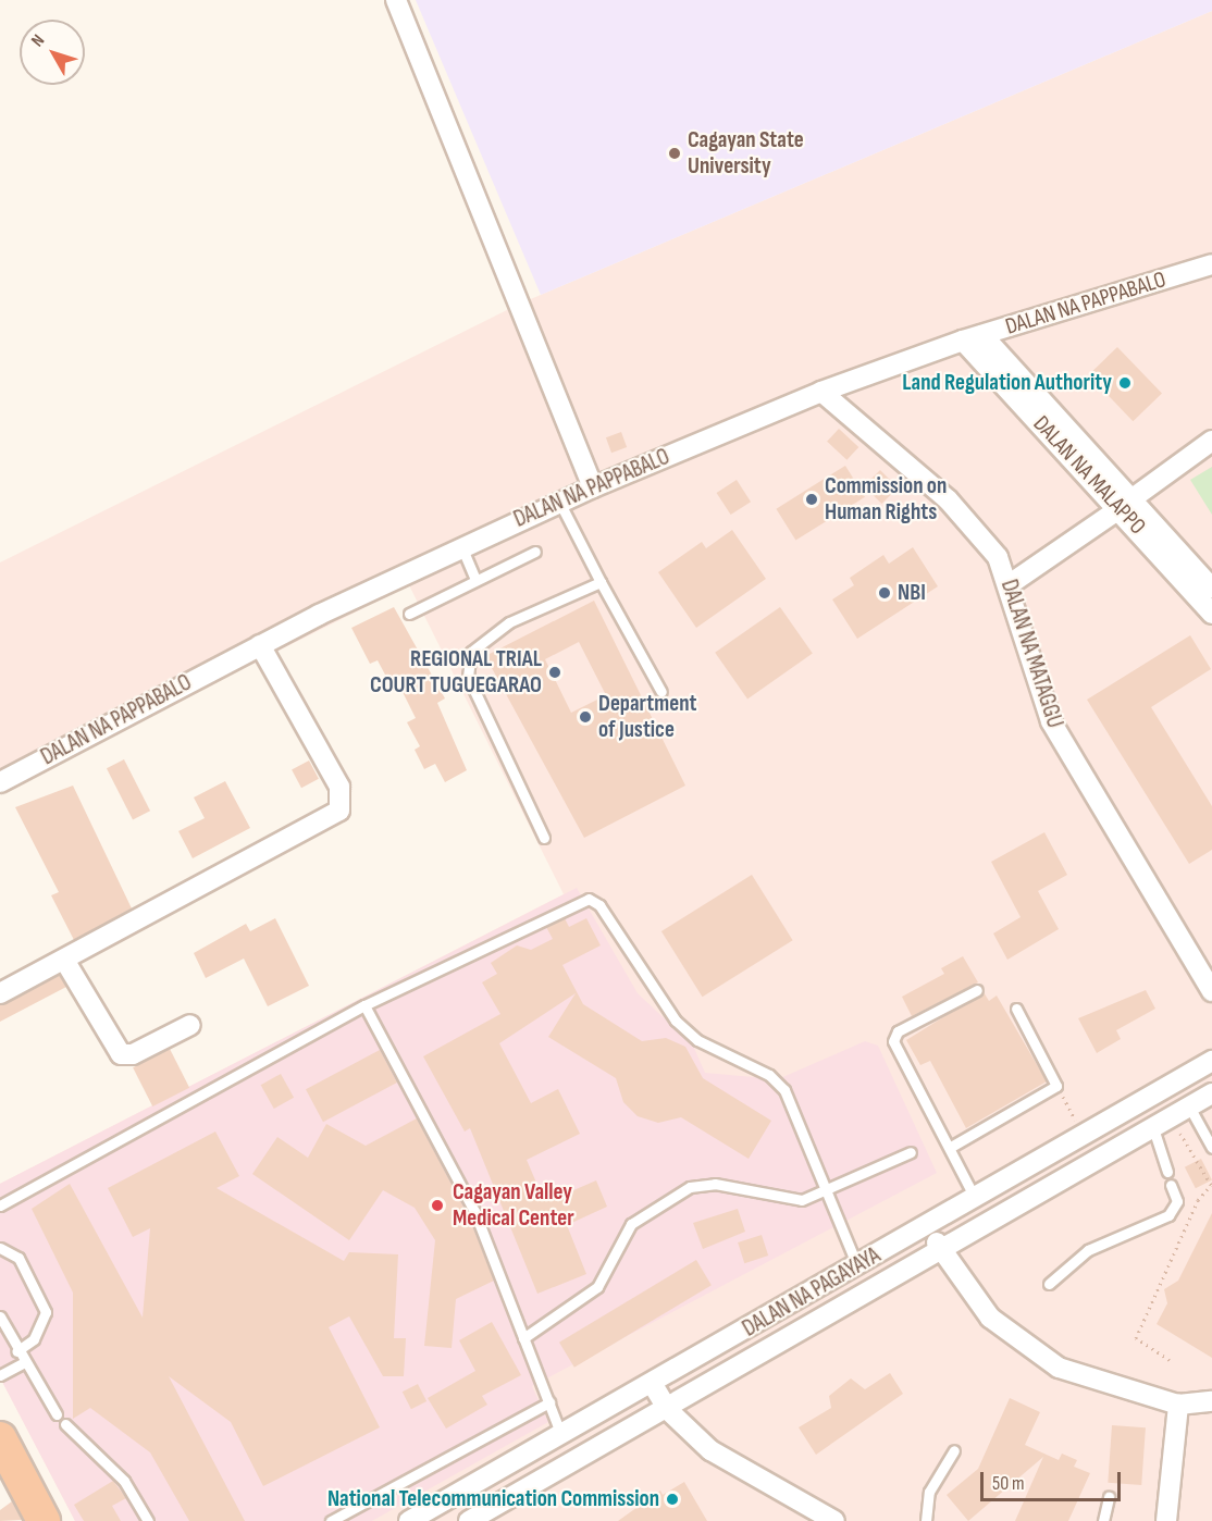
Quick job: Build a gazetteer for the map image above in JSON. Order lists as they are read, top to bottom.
{
  "streets": {
    "street": [
      "DALAN NA PAPPABALO",
      "DALAN NA MALAPPO",
      "DALAN NA MATAGGU",
      "DALAN NA PAGAYAYA"
    ]
  },
  "crossings": [
    ["DALAN NA PAPPABALO", "DALAN NA MALAPPO"],
    ["DALAN NA PAPPABALO", "DALAN NA MATAGGU"]
  ],
  "places": [
    "Cagayan State University",
    "Land Regulation Authority",
    "Commission on Human Rights",
    "NBI",
    "REGIONAL TRIAL COURT TUGUEGARAO",
    "Department of Justice",
    "Cagayan Valley Medical Center",
    "National Telecommunication Commission"
  ],
  "scale_bar": "50 m",
  "north": "top left"
}
